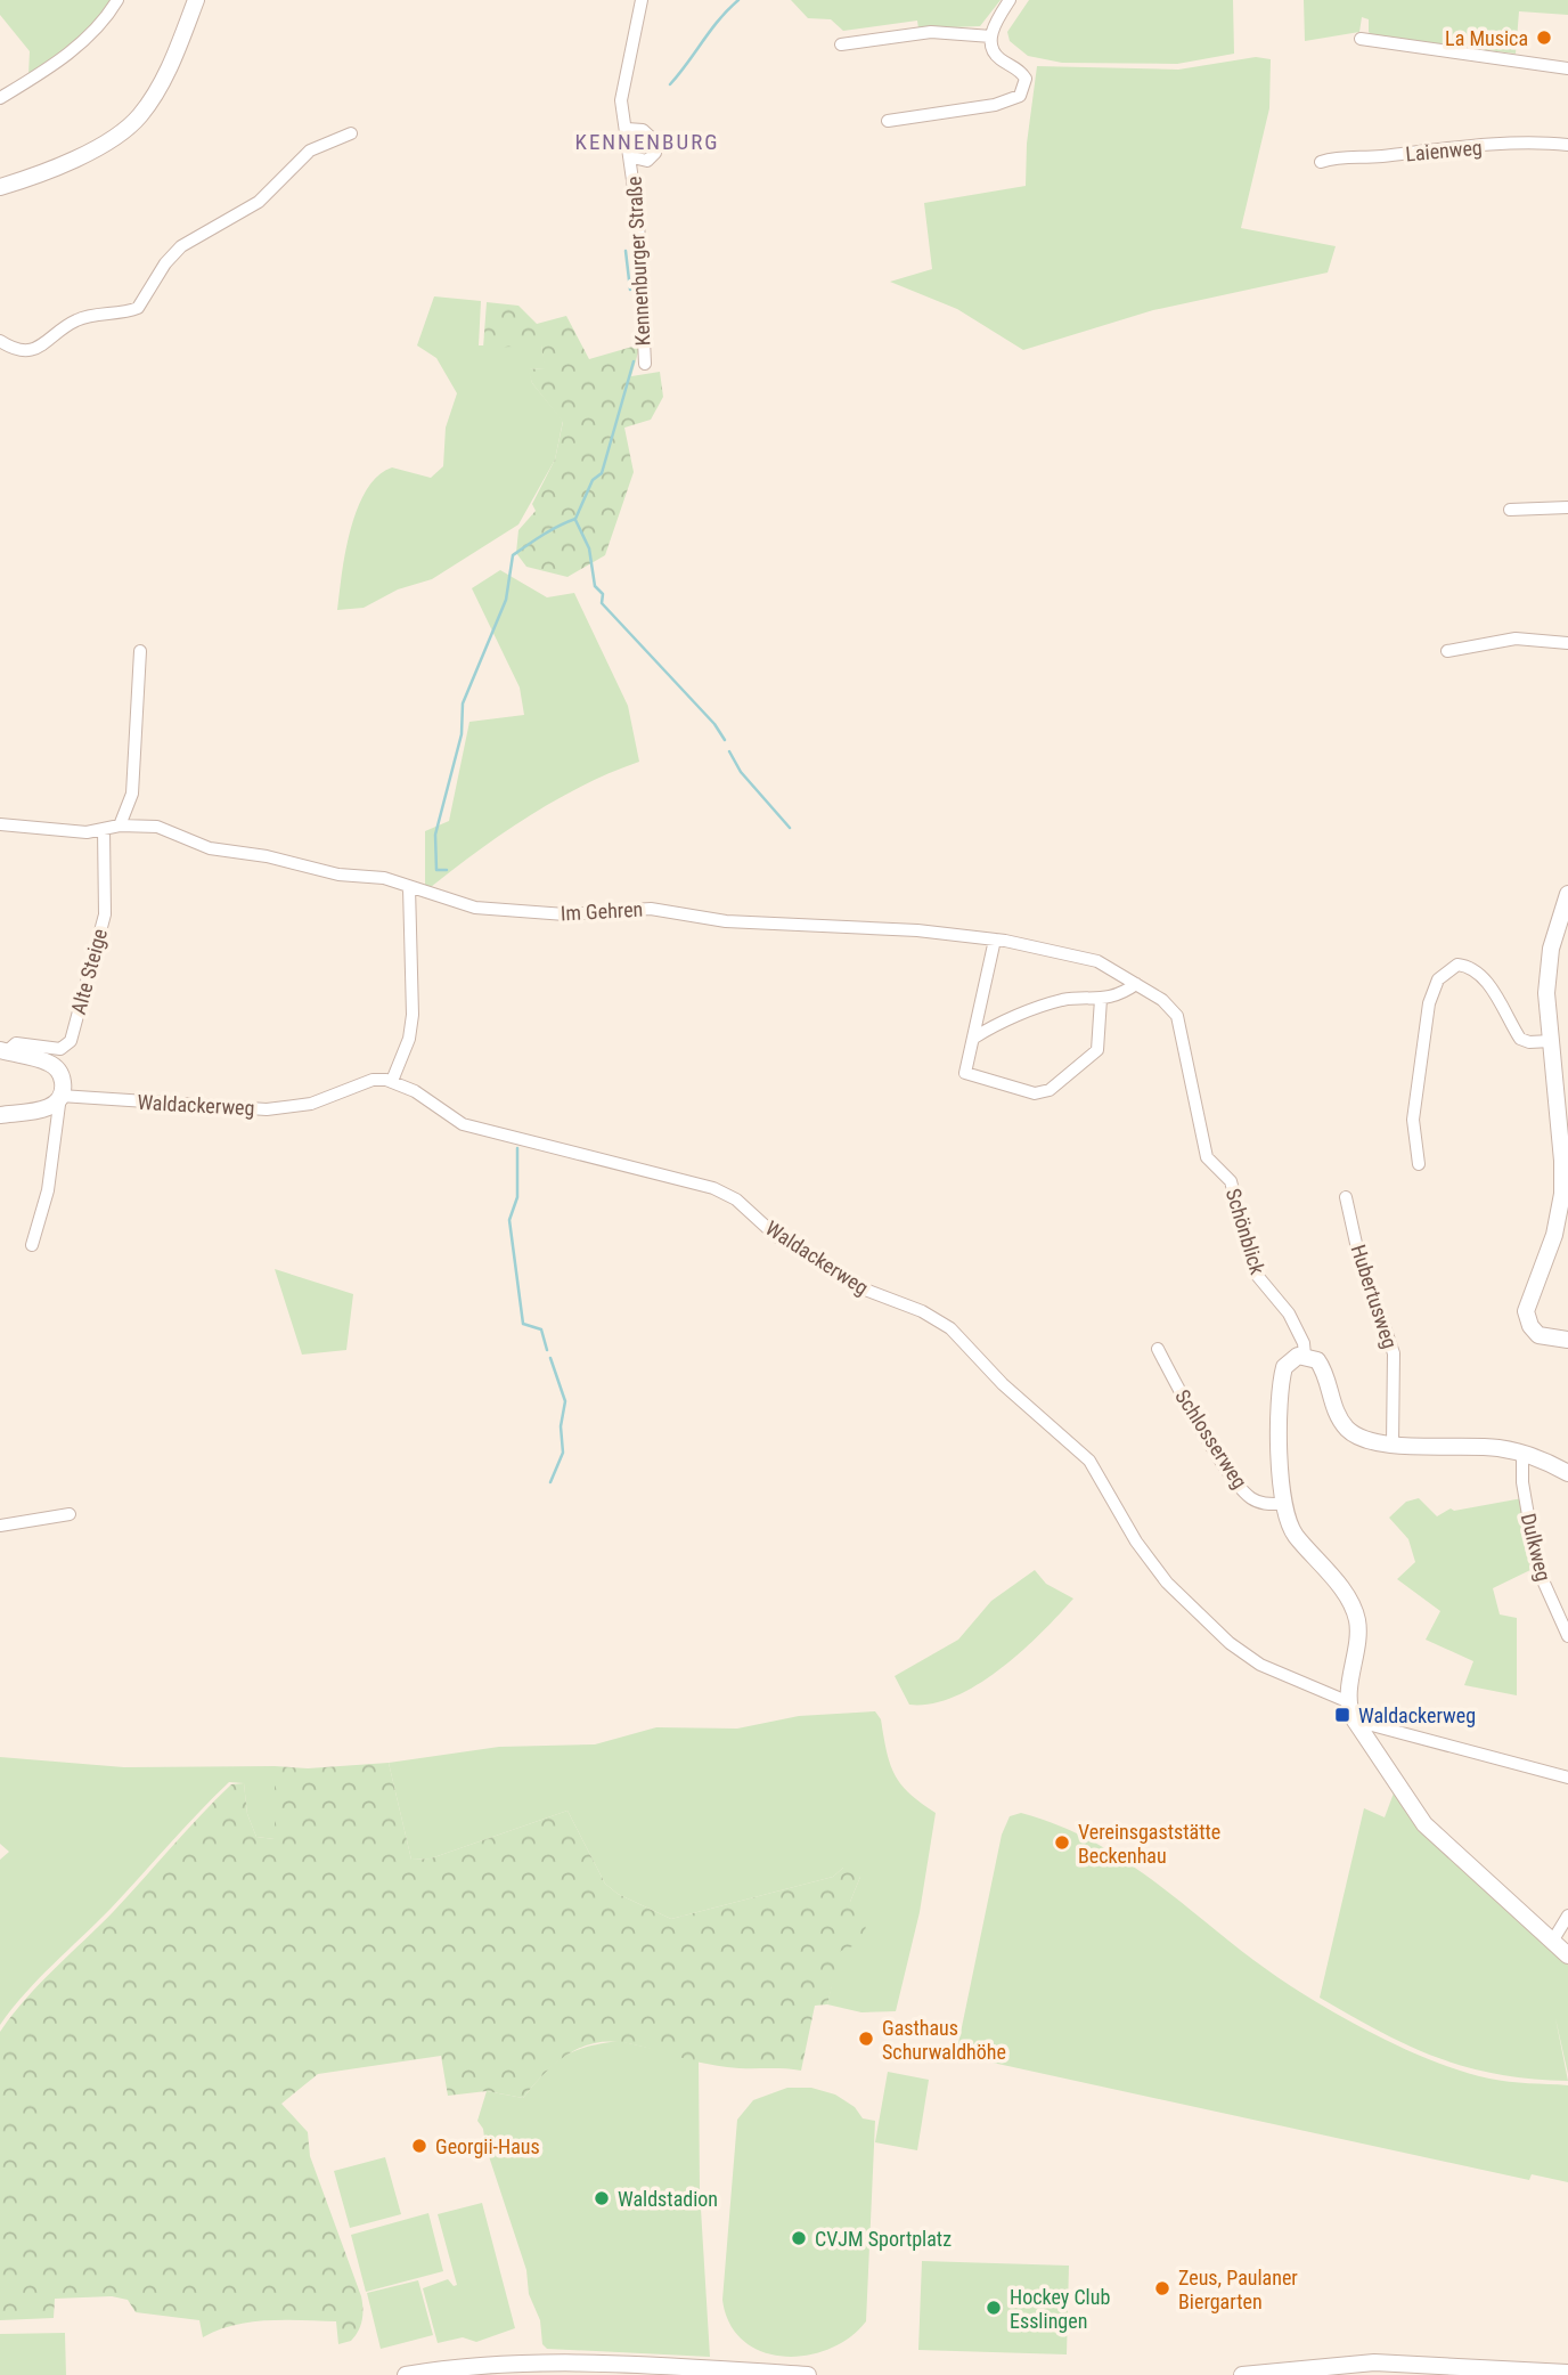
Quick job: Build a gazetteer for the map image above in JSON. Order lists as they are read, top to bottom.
{
  "streets": {
    "street": [
      "Laienweg",
      "Kennenburger Straße",
      "Im Gehren",
      "Alte Steige",
      "Waldackerweg",
      "Schönblick",
      "Hubertusweg",
      "Schlosserweg",
      "Dulkweg"
    ]
  },
  "crossings": [
    ["Im Gehren", "Alte Steige"],
    ["Im Gehren", "Schönblick"]
  ],
  "districts": ["KENNENBURG"],
  "places": {
    "other": [
      "La Musica",
      "Vereinsgaststätte Beckenhau",
      "Gasthaus Schurwaldhöhe",
      "Georgii-Haus",
      "Waldstadion",
      "CVJM Sportplatz",
      "Zeus, Paulaner Biergarten",
      "Hockey Club Esslingen"
    ],
    "transit": ["Waldackerweg"]
  }
}
